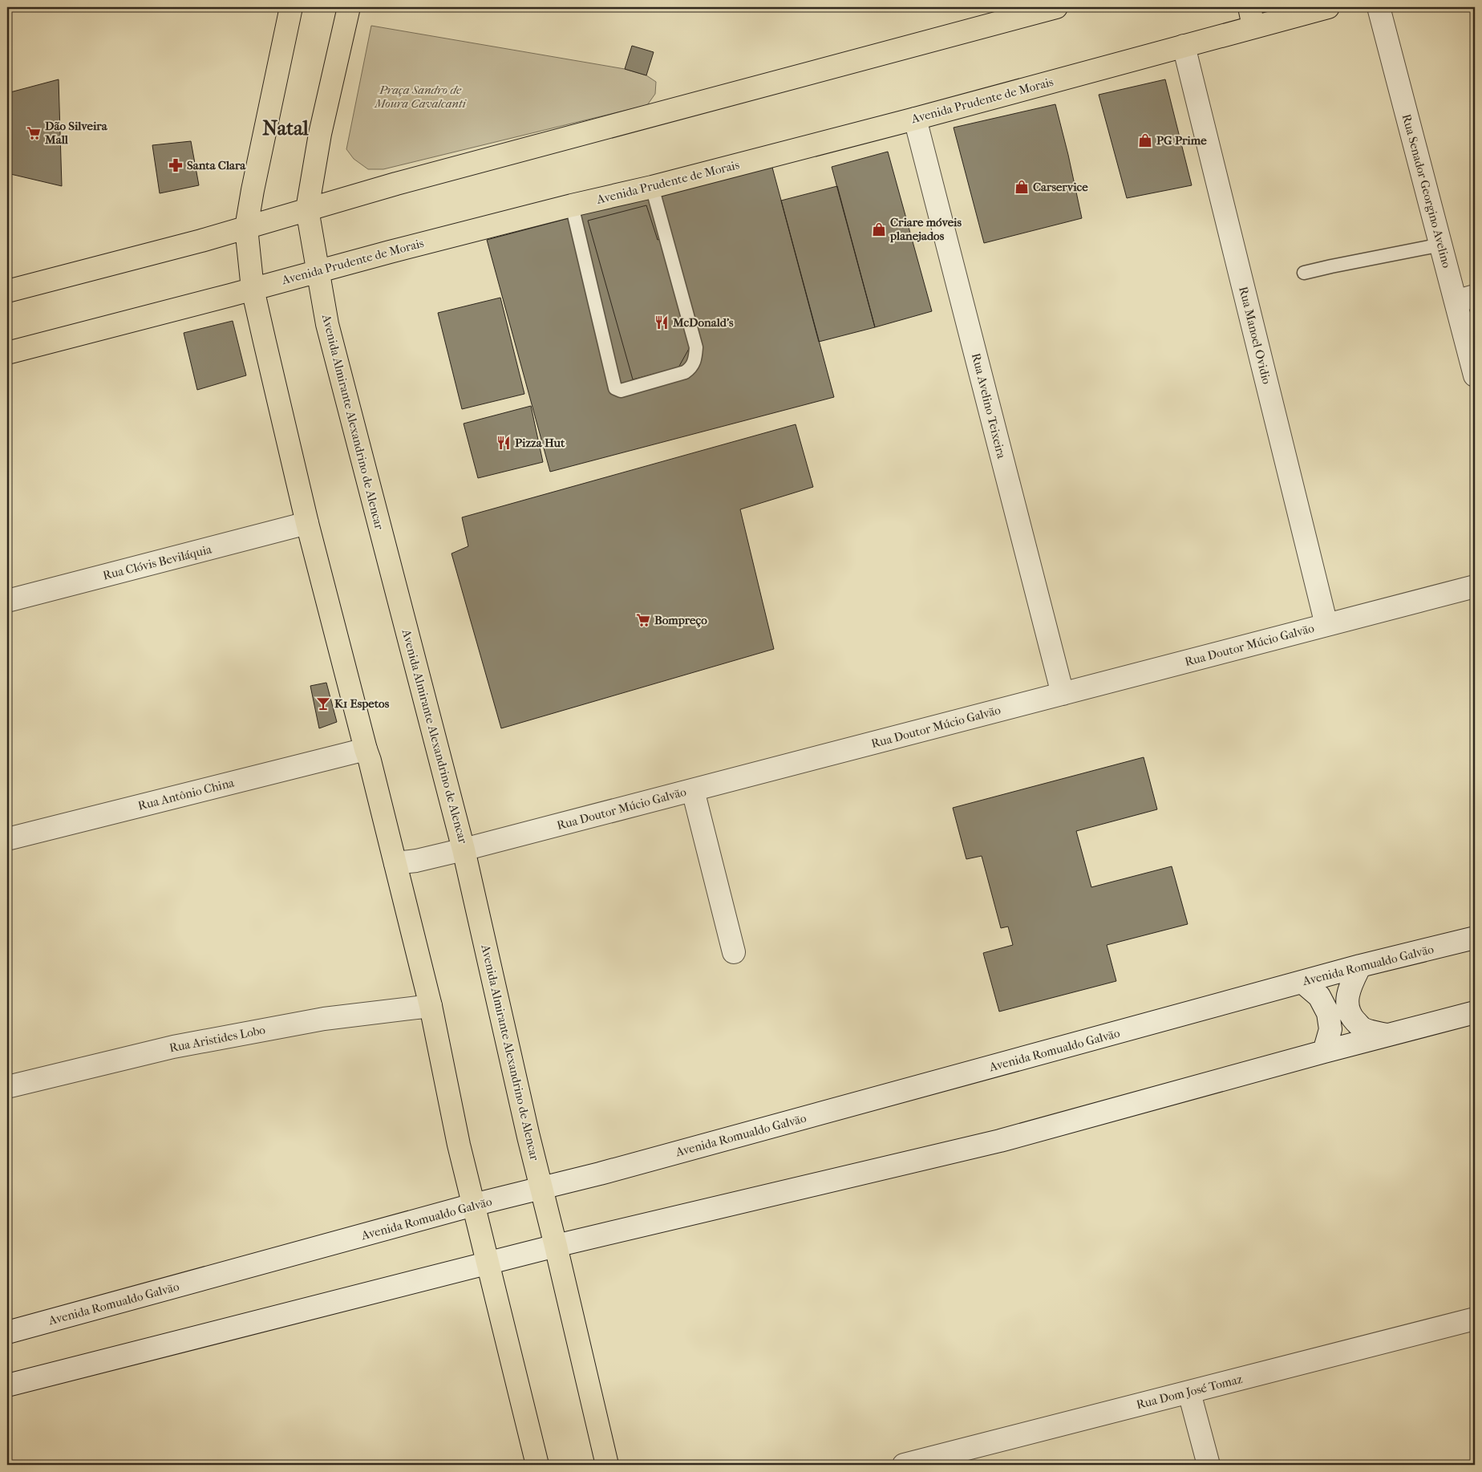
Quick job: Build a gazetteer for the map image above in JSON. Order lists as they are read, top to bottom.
{
  "streets": {
    "main road": ["Avenida Prudente de Morais", "Avenida Almirante Alexandrino de Alencar"],
    "street": [
      "Rua Senador Georgino Avelino",
      "Rua Manoel Ovidio",
      "Rua Avelino Teixeira",
      "Rua Clóvis Beviláquia",
      "Rua Doutor Múcio Galvão",
      "Rua Antônio China",
      "Avenida Romualdo Galvão",
      "Rua Aristides Lobo",
      "Rua Dom José Tomaz"
    ]
  },
  "crossings": [
    ["Avenida Prudente de Morais", "Rua Manoel Ovidio"],
    ["Avenida Prudente de Morais", "Rua Avelino Teixeira"],
    ["Avenida Prudente de Morais", "Avenida Almirante Alexandrino de Alencar"],
    ["Rua Manoel Ovidio", "Rua Doutor Múcio Galvão"],
    ["Rua Avelino Teixeira", "Rua Doutor Múcio Galvão"],
    ["Avenida Almirante Alexandrino de Alencar", "Rua Doutor Múcio Galvão"],
    ["Avenida Almirante Alexandrino de Alencar", "Avenida Romualdo Galvão"]
  ],
  "districts": ["Natal"],
  "parks": ["Praça Sandro de Moura Cavalcanti"],
  "places": {
    "supermarket": ["Dão Silveira Mall", "Bompreço"],
    "shop": ["PG Prime", "Carservice", "Criare móveis planejados"],
    "pharmacy": ["Santa Clara"],
    "restaurant": ["McDonald's", "Pizza Hut"],
    "bar": ["K1 Espetos"]
  }
}
